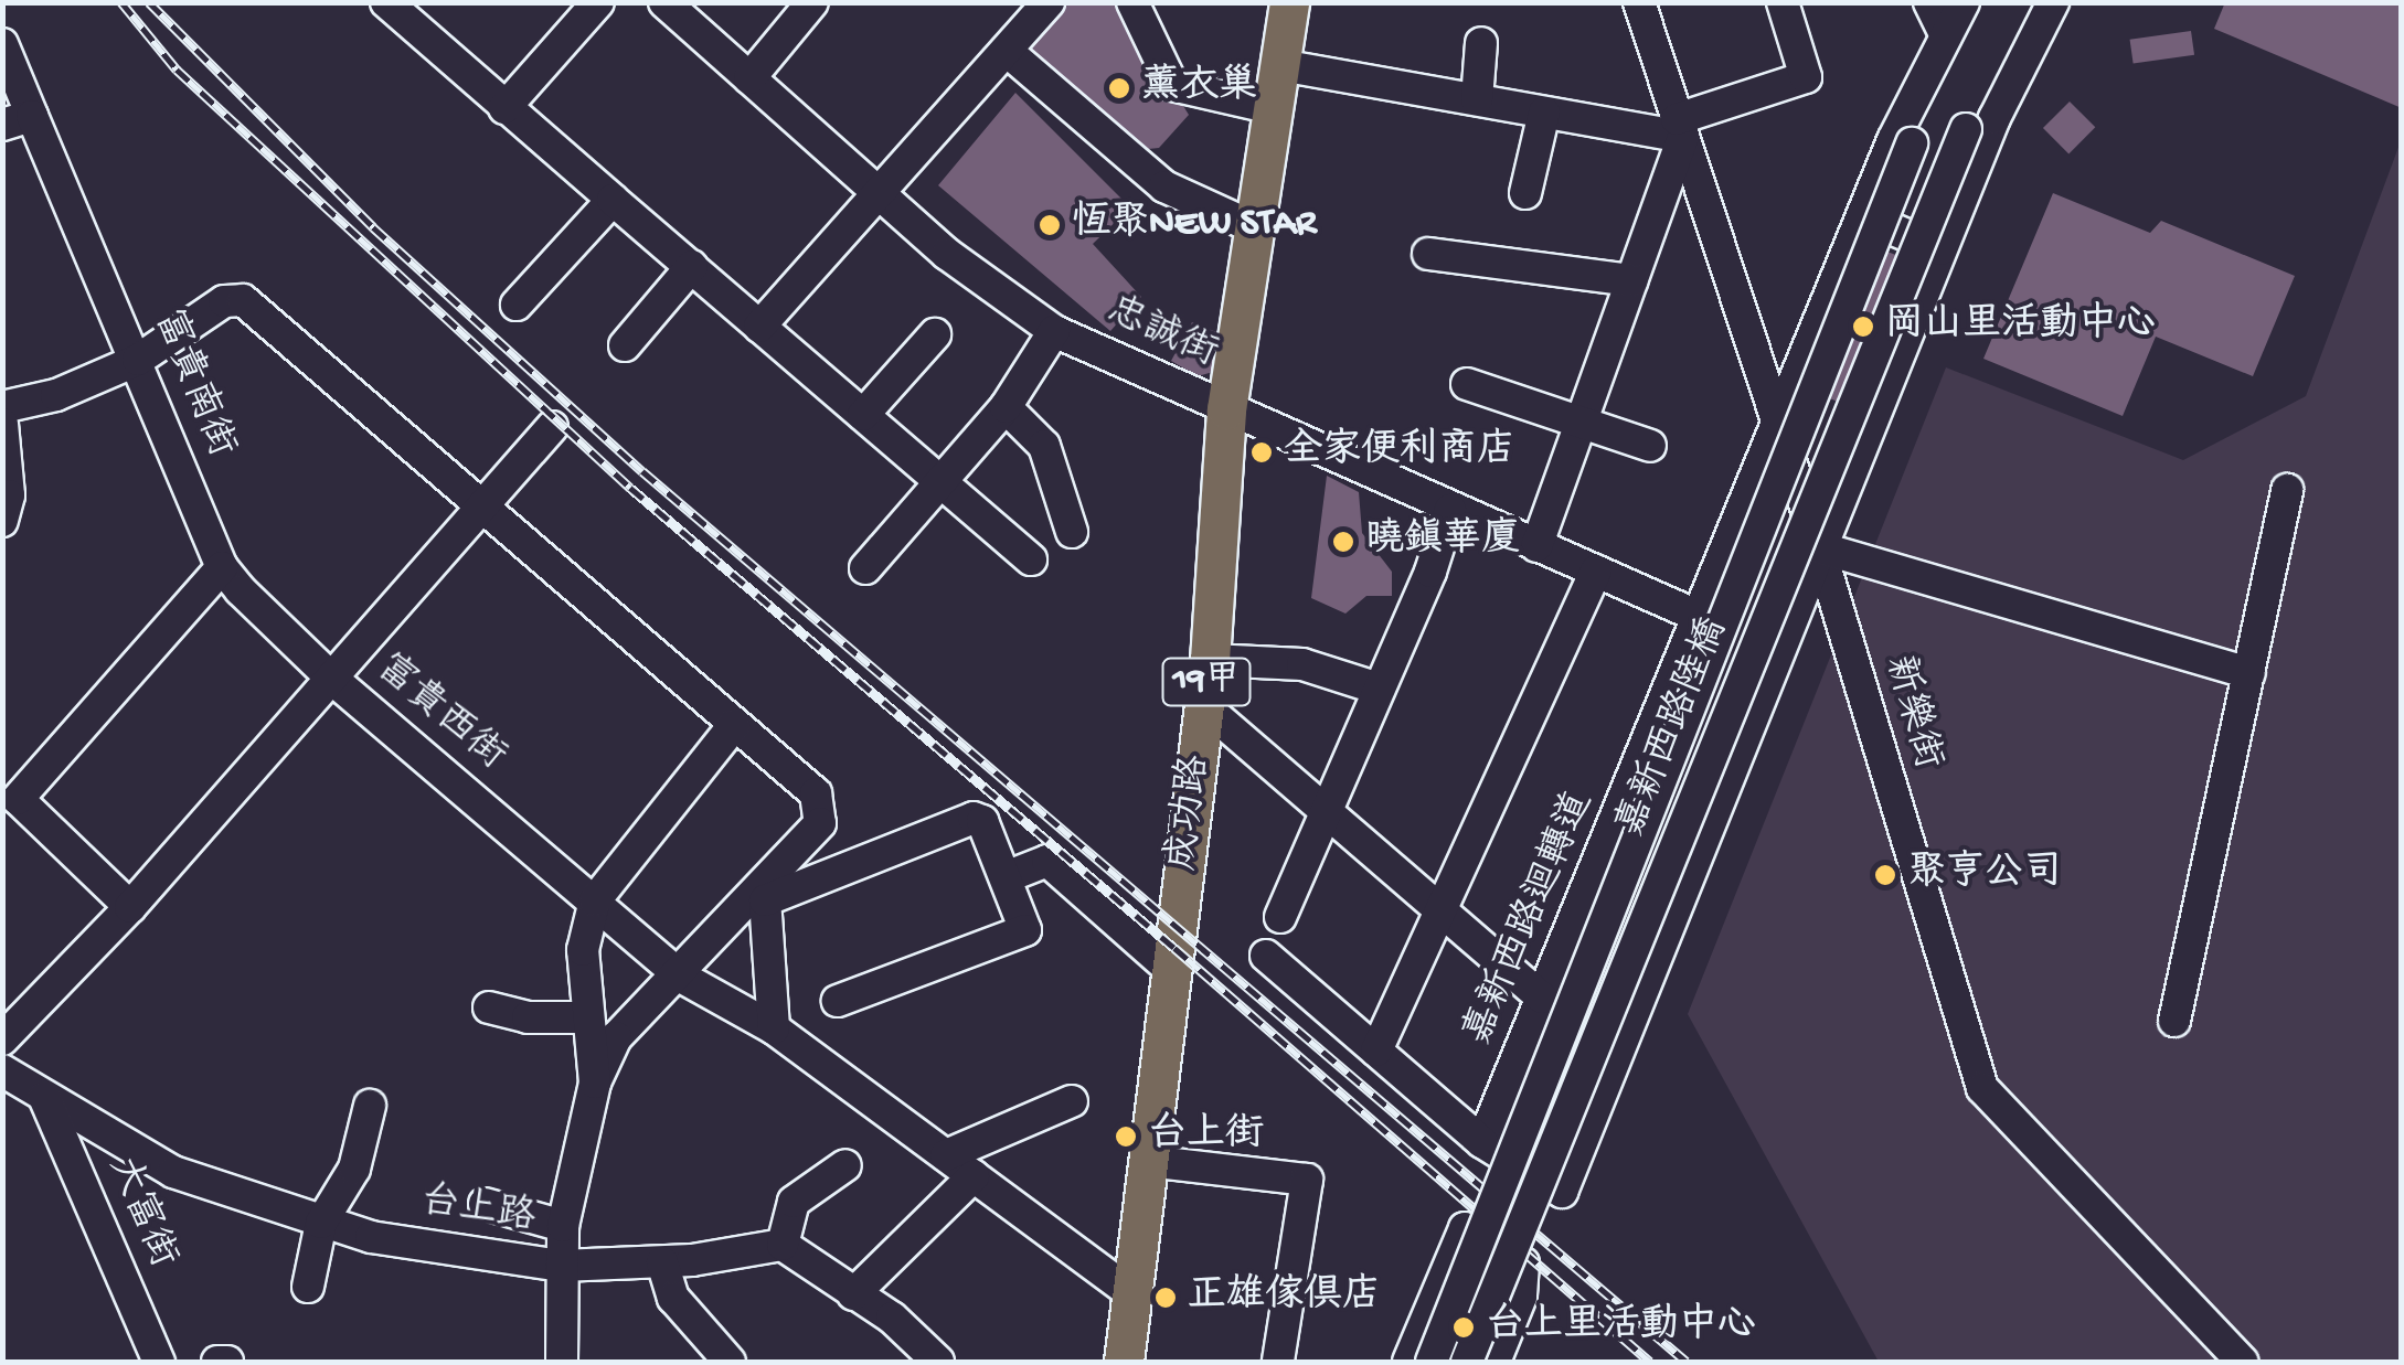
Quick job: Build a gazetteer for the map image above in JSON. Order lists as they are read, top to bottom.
{
  "streets": {
    "main road": ["19甲", "成功路"],
    "street": [
      "忠誠街",
      "富貴南街",
      "新樂街",
      "富貴西街",
      "嘉新西路陸橋",
      "嘉新西路迴轉道",
      "台上路",
      "大富街"
    ]
  },
  "crossings": [
    ["忠誠街", "成功路"],
    ["忠誠街", "嘉新西路迴轉道"],
    ["富貴南街", "富貴西街"],
    ["新樂街", "嘉新西路迴轉道"],
    ["富貴西街", "成功路"],
    ["台上路", "大富街"]
  ],
  "places": [
    "薰衣巢",
    "恆聚NEW STAR",
    "岡山里活動中心",
    "全家便利商店",
    "曉鎮華廈",
    "聚亨公司",
    "台上街",
    "正雄傢俱店",
    "台上里活動中心"
  ]
}
